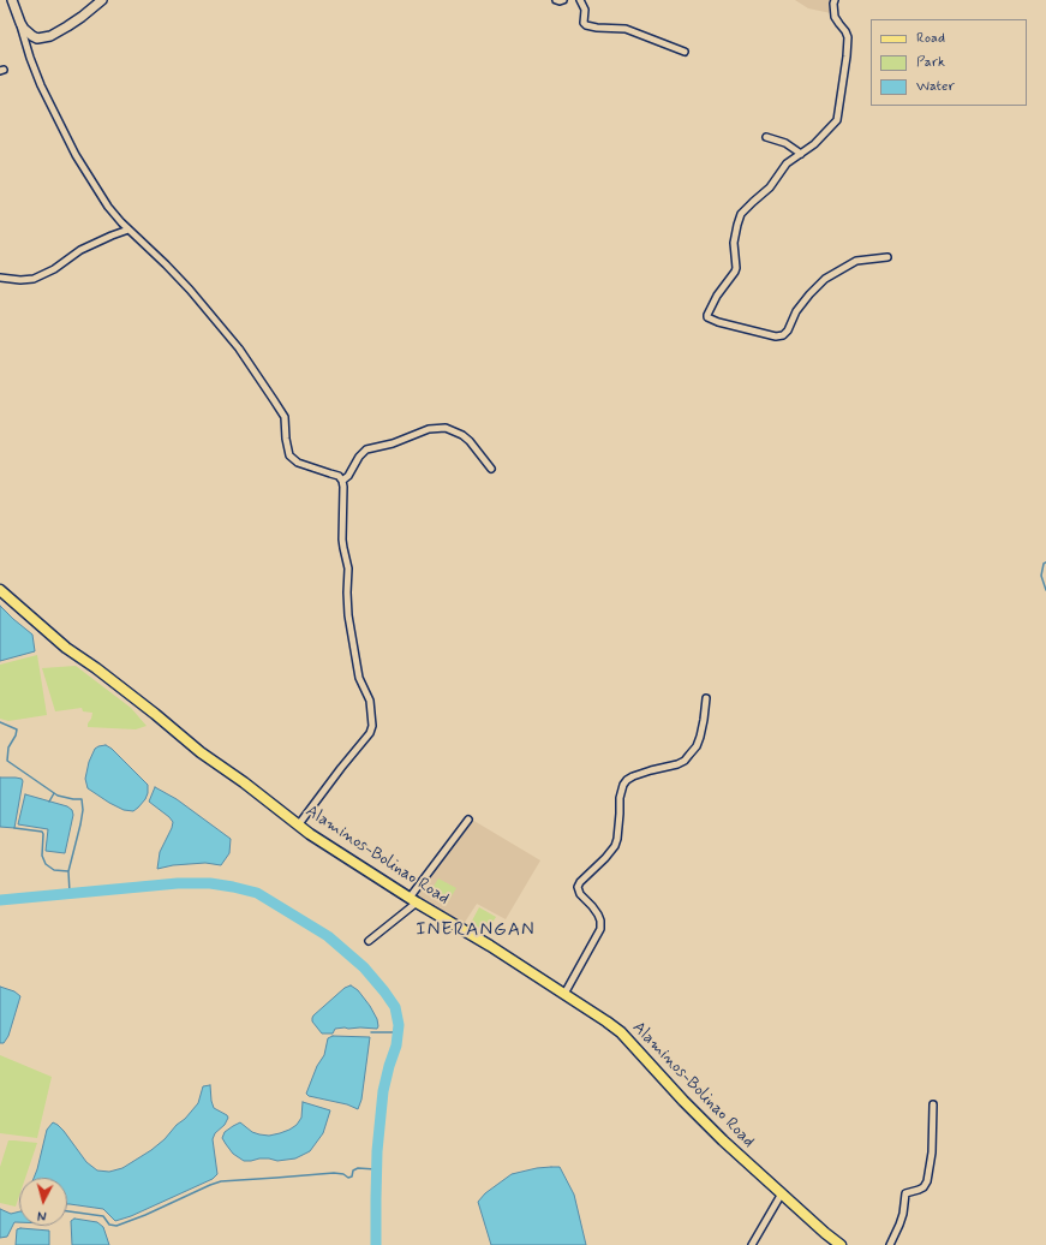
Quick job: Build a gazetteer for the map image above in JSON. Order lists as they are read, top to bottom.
{
  "streets": {
    "main road": ["Alaminos-Bolinao Road"]
  },
  "districts": ["INERANGAN"],
  "legend": ["Road", "Park", "Water"],
  "north": "bottom"
}
